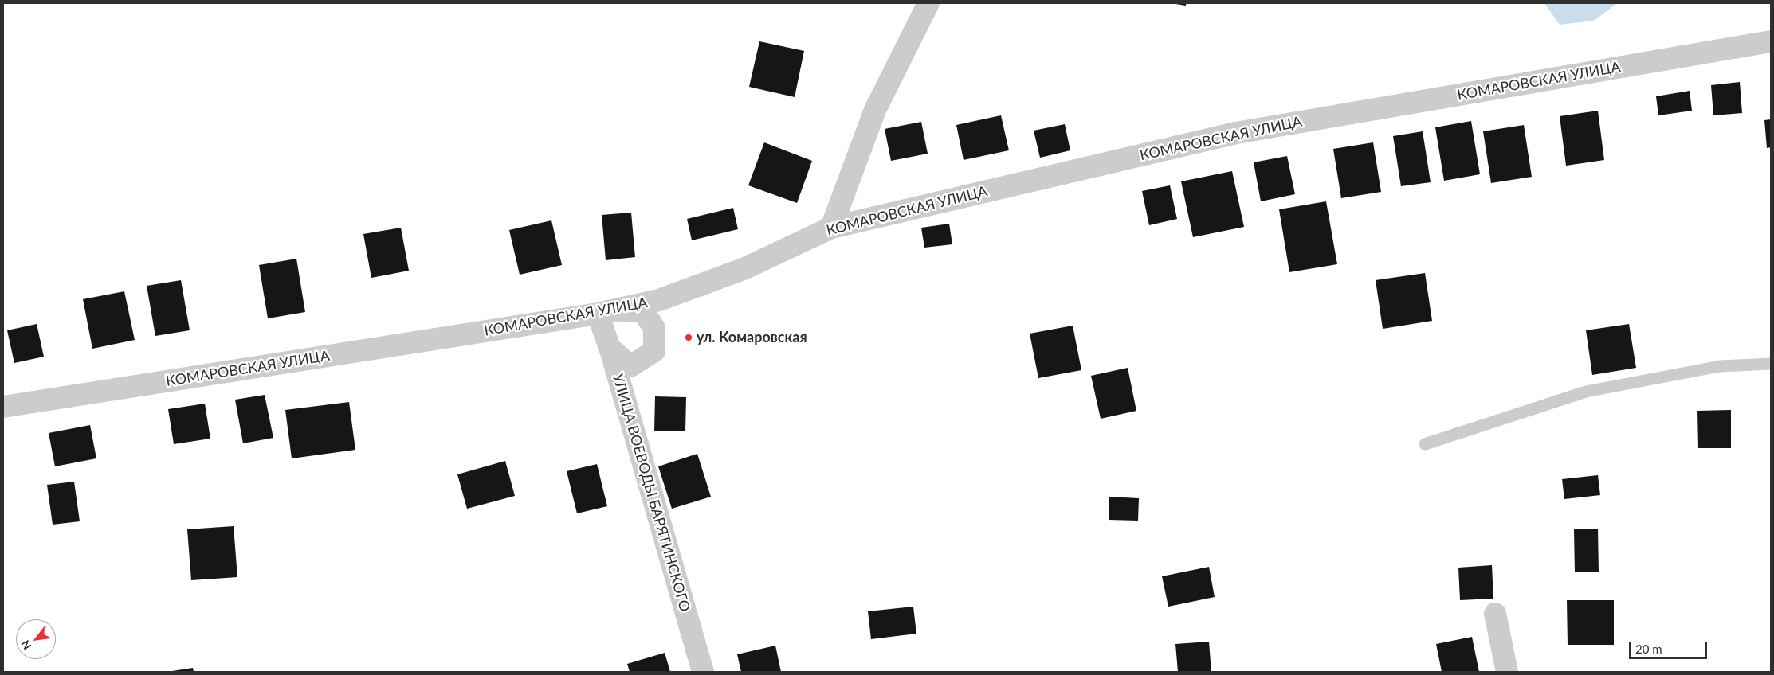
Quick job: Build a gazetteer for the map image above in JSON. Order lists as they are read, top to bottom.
{
  "streets": {
    "street": ["КОМАРОВСКАЯ УЛИЦА", "УЛИЦА ВОЕВОДЫ БАРЯТИНСКОГО"]
  },
  "crossings": [
    ["КОМАРОВСКАЯ УЛИЦА", "УЛИЦА ВОЕВОДЫ БАРЯТИНСКОГО"]
  ],
  "places": ["ул. Комаровская"],
  "scale_bar": "20 m",
  "north": "bottom left"
}
